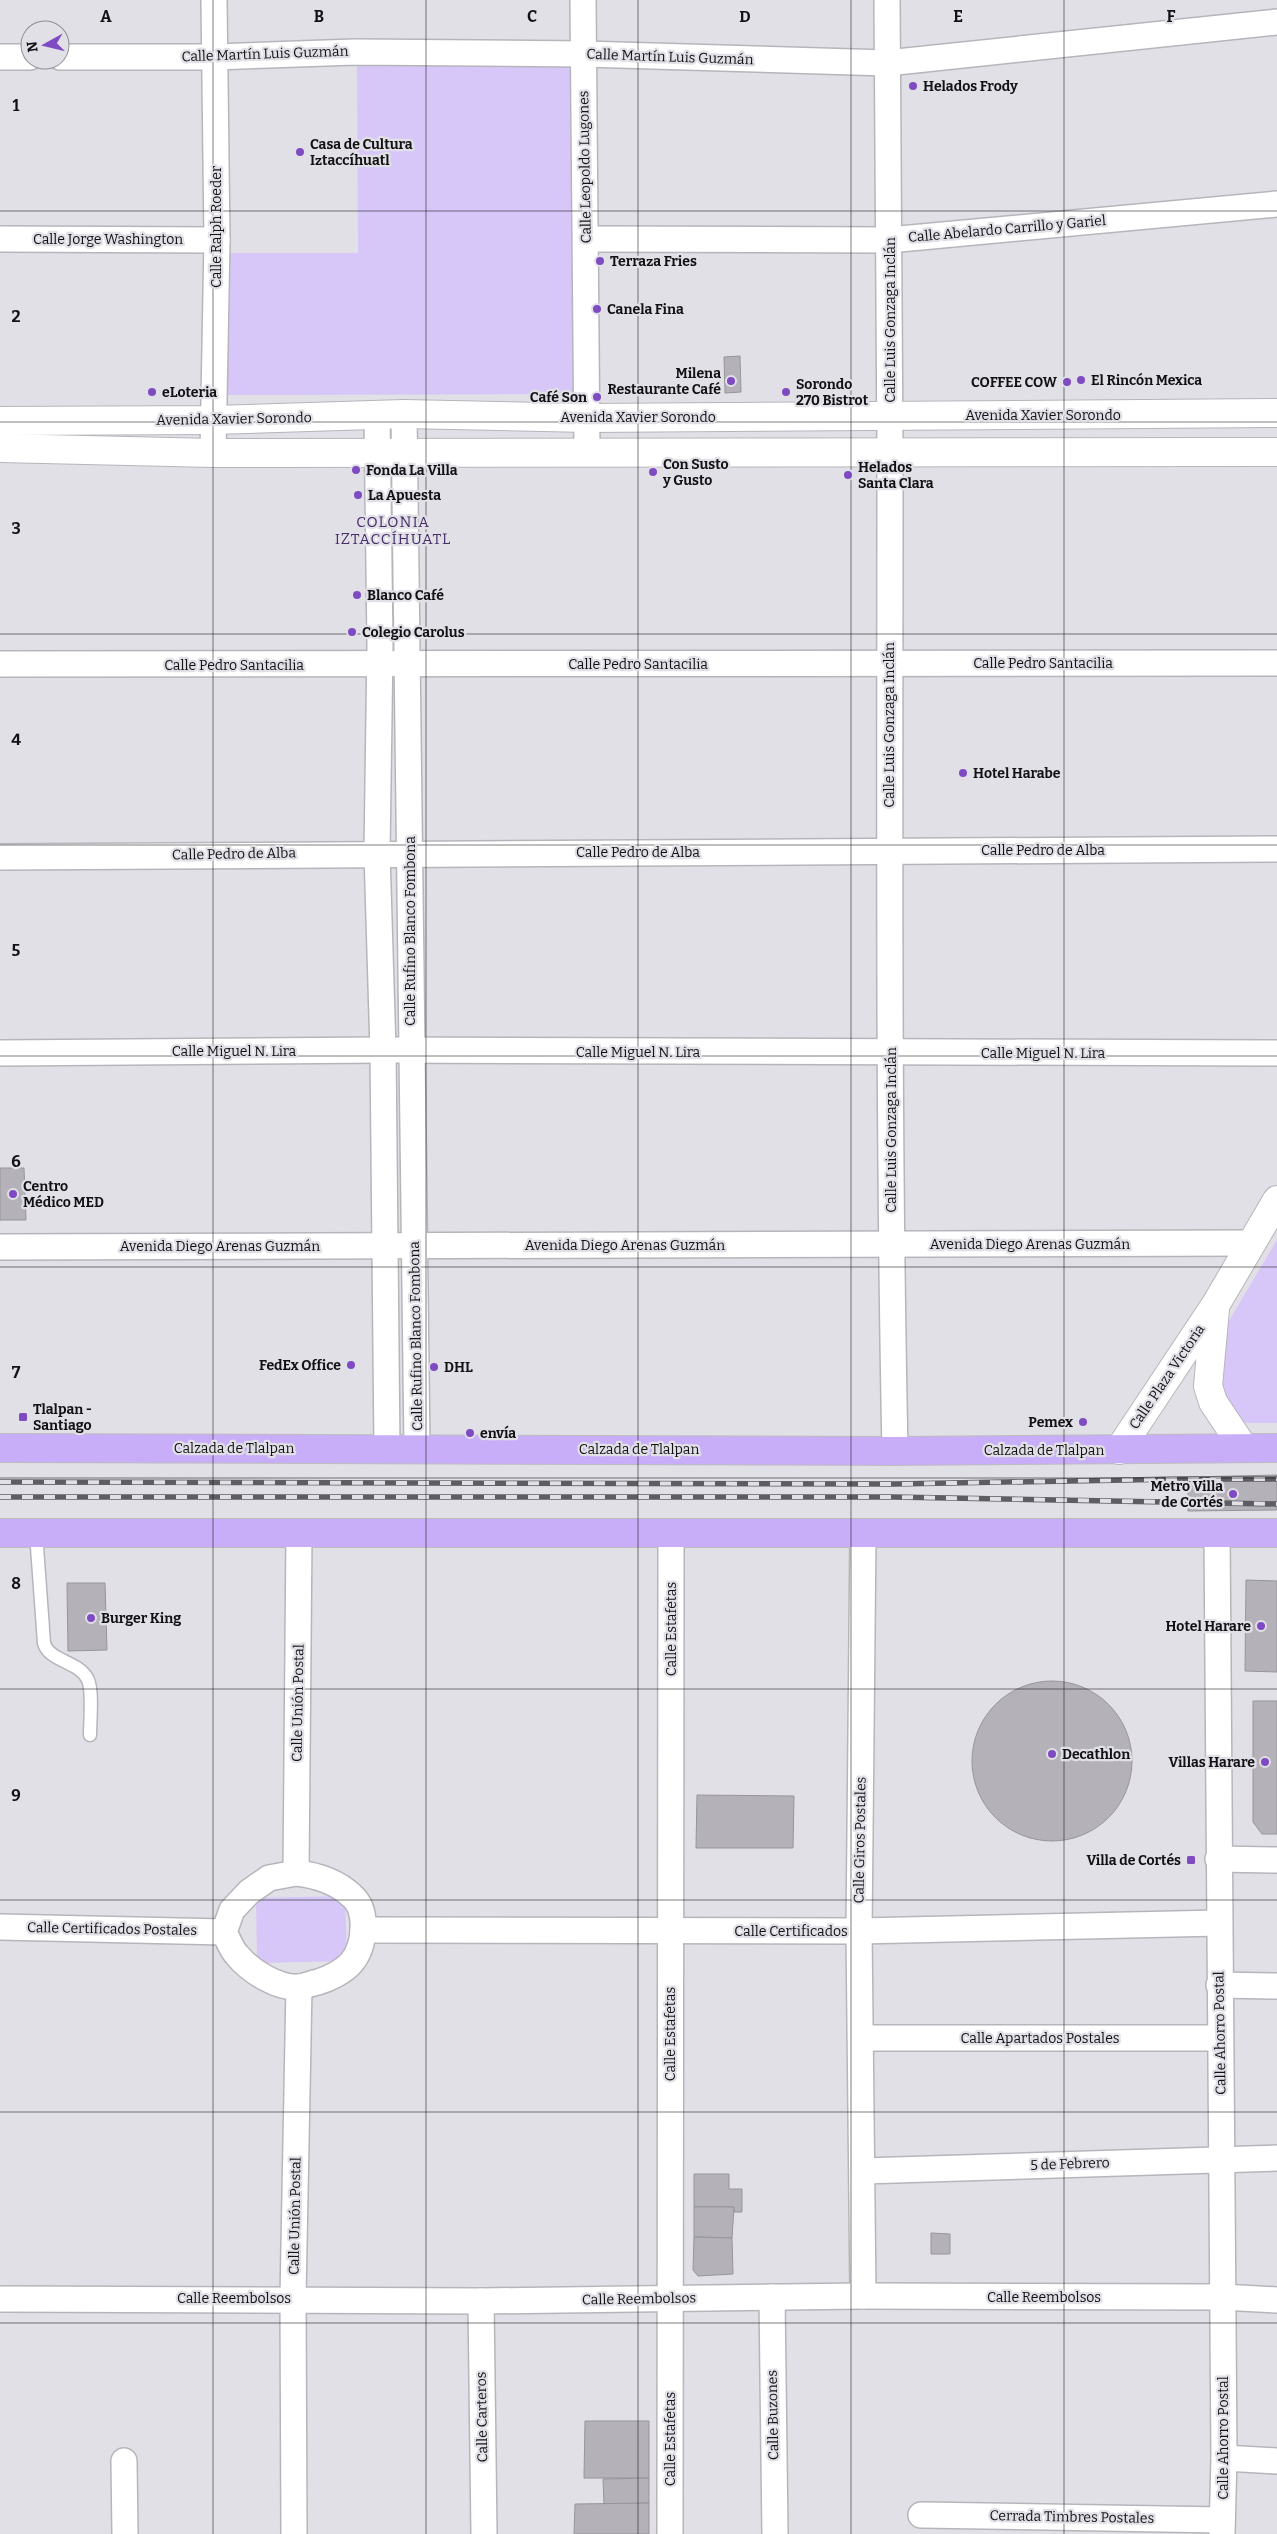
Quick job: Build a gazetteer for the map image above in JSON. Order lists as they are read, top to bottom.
{
  "streets": {
    "highway": ["Calzada de Tlalpan"],
    "street": [
      "Calle Martín Luis Guzmán",
      "Calle Leopoldo Lugones",
      "Calle Ralph Roeder",
      "Calle Abelardo Carrillo y Gariel",
      "Calle Jorge Washington",
      "Calle Luis Gonzaga Inclán",
      "Avenida Xavier Sorondo",
      "Calle Pedro Santacilia",
      "Calle Pedro de Alba",
      "Calle Rufino Blanco Fombona",
      "Calle Miguel N. Lira",
      "Avenida Diego Arenas Guzmán",
      "Calle Plaza Victoria",
      "Calle Estafetas",
      "Calle Unión Postal",
      "Calle Giros Postales",
      "Calle Certificados Postales",
      "Calle Certificados",
      "Calle Ahorro Postal",
      "Calle Apartados Postales",
      "5 de Febrero",
      "Calle Reembolsos",
      "Calle Buzones",
      "Calle Carteros",
      "Cerrada Timbres Postales"
    ]
  },
  "crossings": [
    ["Calle Martín Luis Guzmán", "Calle Leopoldo Lugones"],
    ["Calle Martín Luis Guzmán", "Calle Ralph Roeder"],
    ["Calle Martín Luis Guzmán", "Calle Luis Gonzaga Inclán"],
    ["Calle Leopoldo Lugones", "Calle Abelardo Carrillo y Gariel"],
    ["Calle Leopoldo Lugones", "Avenida Xavier Sorondo"],
    ["Calle Ralph Roeder", "Calle Jorge Washington"],
    ["Calle Ralph Roeder", "Avenida Xavier Sorondo"],
    ["Calle Abelardo Carrillo y Gariel", "Calle Luis Gonzaga Inclán"],
    ["Calle Luis Gonzaga Inclán", "Avenida Xavier Sorondo"],
    ["Calle Luis Gonzaga Inclán", "Calle Pedro Santacilia"],
    ["Calle Luis Gonzaga Inclán", "Calle Pedro de Alba"],
    ["Calle Luis Gonzaga Inclán", "Calle Miguel N. Lira"],
    ["Calle Luis Gonzaga Inclán", "Avenida Diego Arenas Guzmán"],
    ["Calle Luis Gonzaga Inclán", "Calzada de Tlalpan"],
    ["Avenida Xavier Sorondo", "Calle Rufino Blanco Fombona"],
    ["Calle Pedro Santacilia", "Calle Rufino Blanco Fombona"],
    ["Calle Pedro de Alba", "Calle Rufino Blanco Fombona"],
    ["Calle Rufino Blanco Fombona", "Calle Miguel N. Lira"],
    ["Calle Rufino Blanco Fombona", "Avenida Diego Arenas Guzmán"],
    ["Calle Rufino Blanco Fombona", "Calzada de Tlalpan"],
    ["Avenida Diego Arenas Guzmán", "Calle Plaza Victoria"],
    ["Calle Plaza Victoria", "Calzada de Tlalpan"],
    ["Calle Estafetas", "Calle Certificados"],
    ["Calle Estafetas", "Calle Reembolsos"],
    ["Calle Unión Postal", "Calle Certificados Postales"],
    ["Calle Unión Postal", "Calle Certificados"],
    ["Calle Unión Postal", "Calle Reembolsos"],
    ["Calle Giros Postales", "Calle Certificados"],
    ["Calle Giros Postales", "Calle Apartados Postales"],
    ["Calle Giros Postales", "5 de Febrero"],
    ["Calle Giros Postales", "Calle Reembolsos"],
    ["Calle Certificados Postales", "Calle Certificados"],
    ["Calle Certificados", "Calle Ahorro Postal"],
    ["Calle Ahorro Postal", "Calle Apartados Postales"],
    ["Calle Ahorro Postal", "5 de Febrero"],
    ["Calle Ahorro Postal", "Calle Reembolsos"],
    ["Calle Ahorro Postal", "Cerrada Timbres Postales"],
    ["Calle Reembolsos", "Calle Buzones"],
    ["Calle Reembolsos", "Calle Carteros"]
  ],
  "districts": ["COLONIA IZTACCÍHUATL"],
  "places": {
    "other": [
      "Helados Frody",
      "Casa de Cultura Iztaccíhuatl",
      "Terraza Fries",
      "Canela Fina",
      "El Rincón Mexica",
      "Milena Restaurante Café",
      "COFFEE COW",
      "eLoteria",
      "Sorondo 270 Bistrot",
      "Café Son",
      "Fonda La Villa",
      "Con Susto y Gusto",
      "Helados Santa Clara",
      "La Apuesta",
      "Blanco Café",
      "Colegio Carolus",
      "Hotel Harabe",
      "Centro Médico MED",
      "FedEx Office",
      "DHL",
      "Pemex",
      "envía",
      "Metro Villa de Cortés",
      "Burger King",
      "Hotel Harare",
      "Decathlon",
      "Villas Harare"
    ],
    "transit": ["Tlalpan - Santiago", "Villa de Cortés"]
  },
  "north": "left",
  "grid": {
    "columns": [
      "A",
      "B",
      "C",
      "D",
      "E",
      "F"
    ],
    "rows": [
      "1",
      "2",
      "3",
      "4",
      "5",
      "6",
      "7",
      "8",
      "9"
    ]
  }
}
